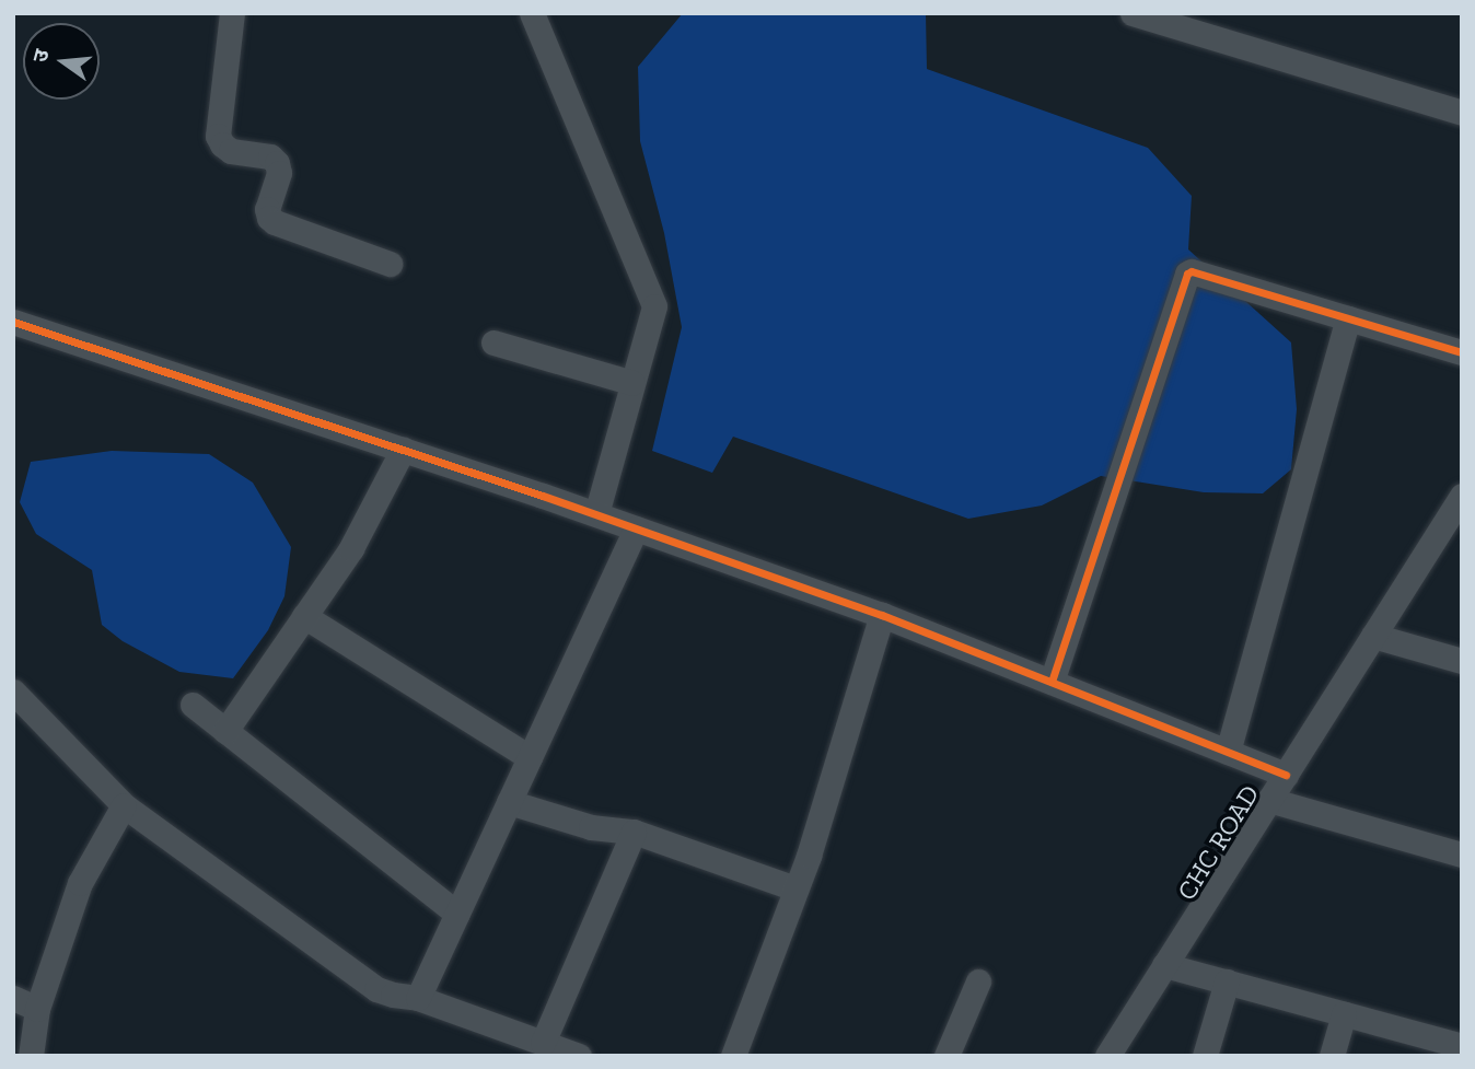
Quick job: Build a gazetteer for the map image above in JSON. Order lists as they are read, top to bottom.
{
  "streets": {
    "street": ["CHC ROAD"]
  },
  "north": "left"
}
